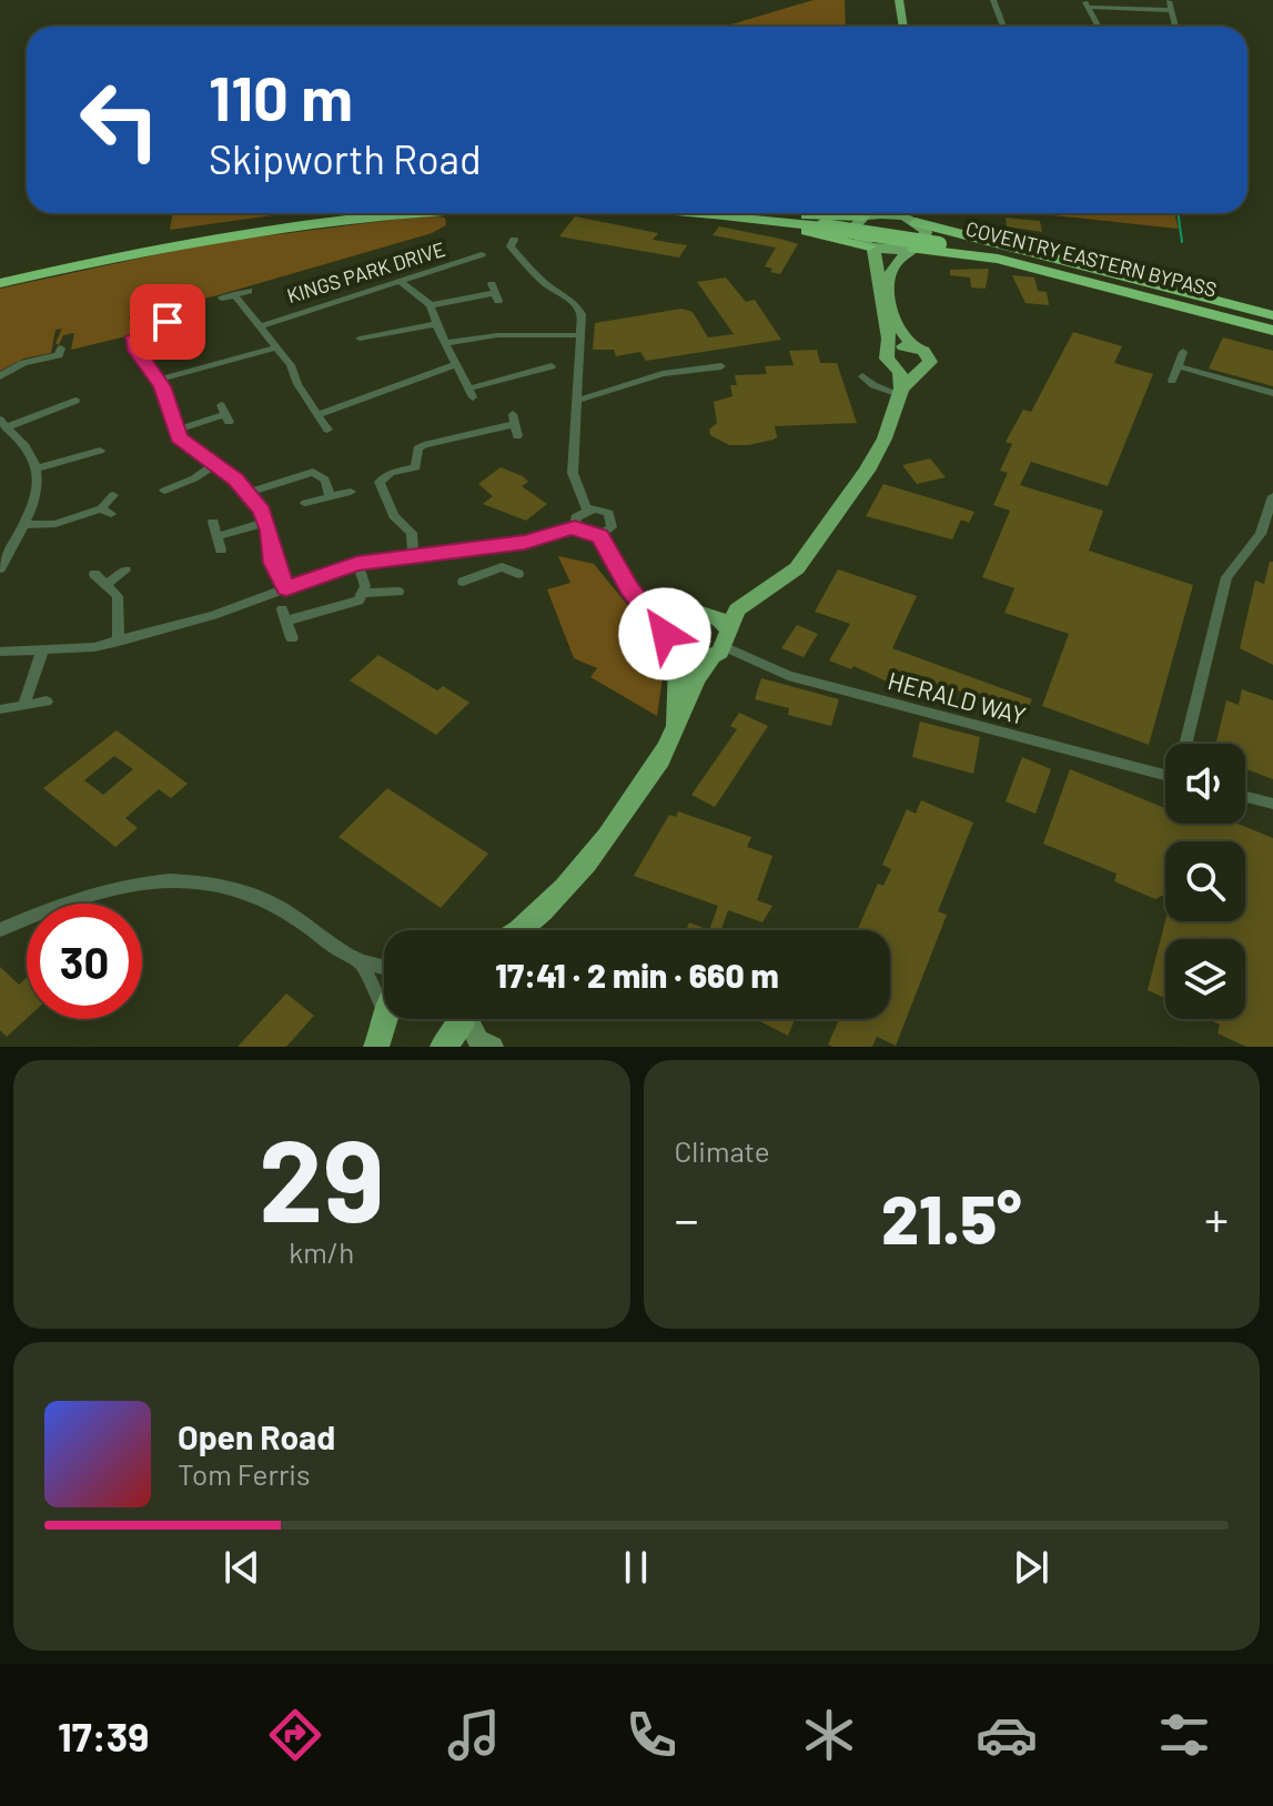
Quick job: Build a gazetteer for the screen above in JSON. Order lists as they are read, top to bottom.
{
  "streets": {
    "highway": ["COVENTRY EASTERN BYPASS"],
    "street": ["KINGS PARK DRIVE", "HERALD WAY"]
  },
  "page": {
    "turn": ["110 m", "Skipworth Road"],
    "limit": "30",
    "trip": "17:41 · 2 min · 660 m",
    "tile": [
      ["29", "km/h"],
      "Climate"
    ],
    "heat": ["−", "21.5°", "+"],
    "song": ["Open Road", "Tom Ferris"],
    "tabs": "17:39"
  }
}
